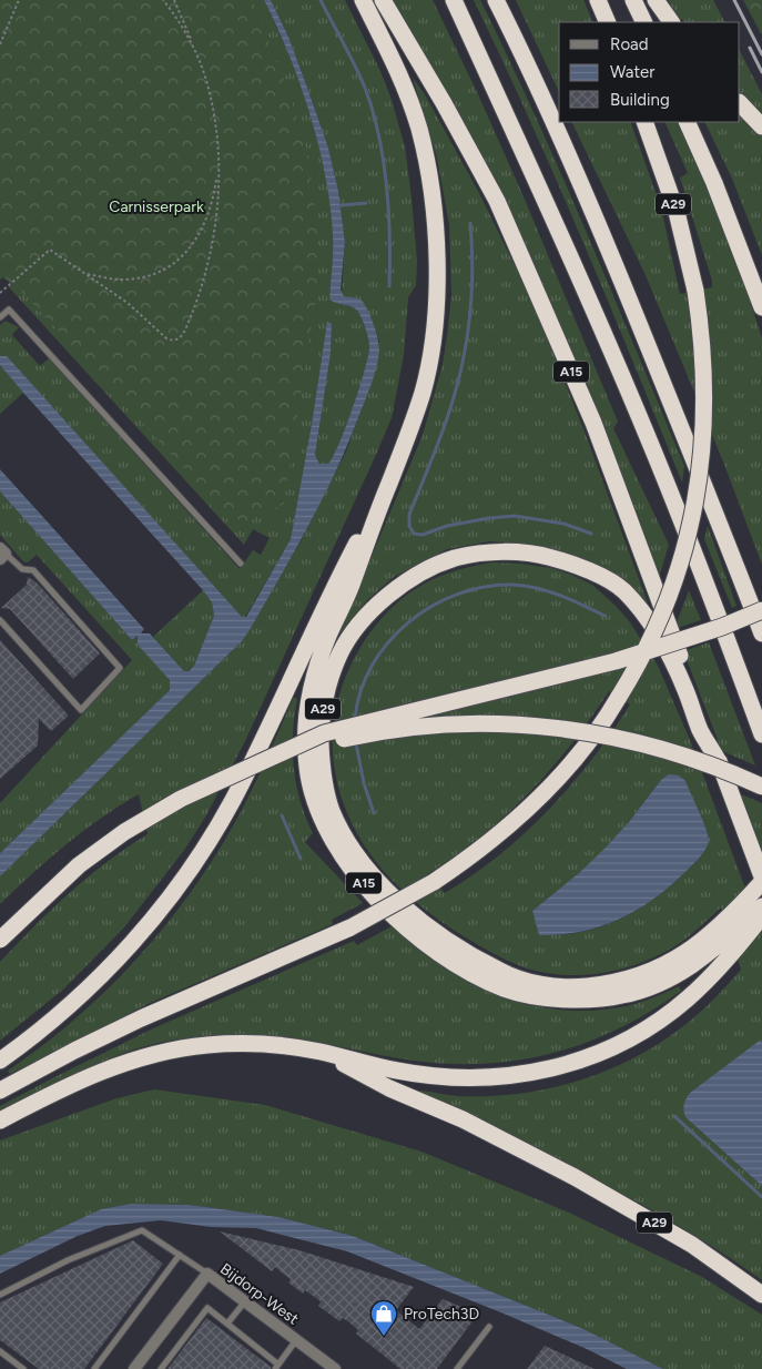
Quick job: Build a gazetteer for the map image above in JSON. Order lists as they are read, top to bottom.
{
  "streets": {
    "highway": ["A29", "A15"],
    "street": ["Bijdorp-West"]
  },
  "crossings": [
    ["A29", "A15"]
  ],
  "parks": ["Carnisserpark"],
  "places": {
    "shop": ["ProTech3D"]
  },
  "legend": ["Road", "Water", "Building"]
}
